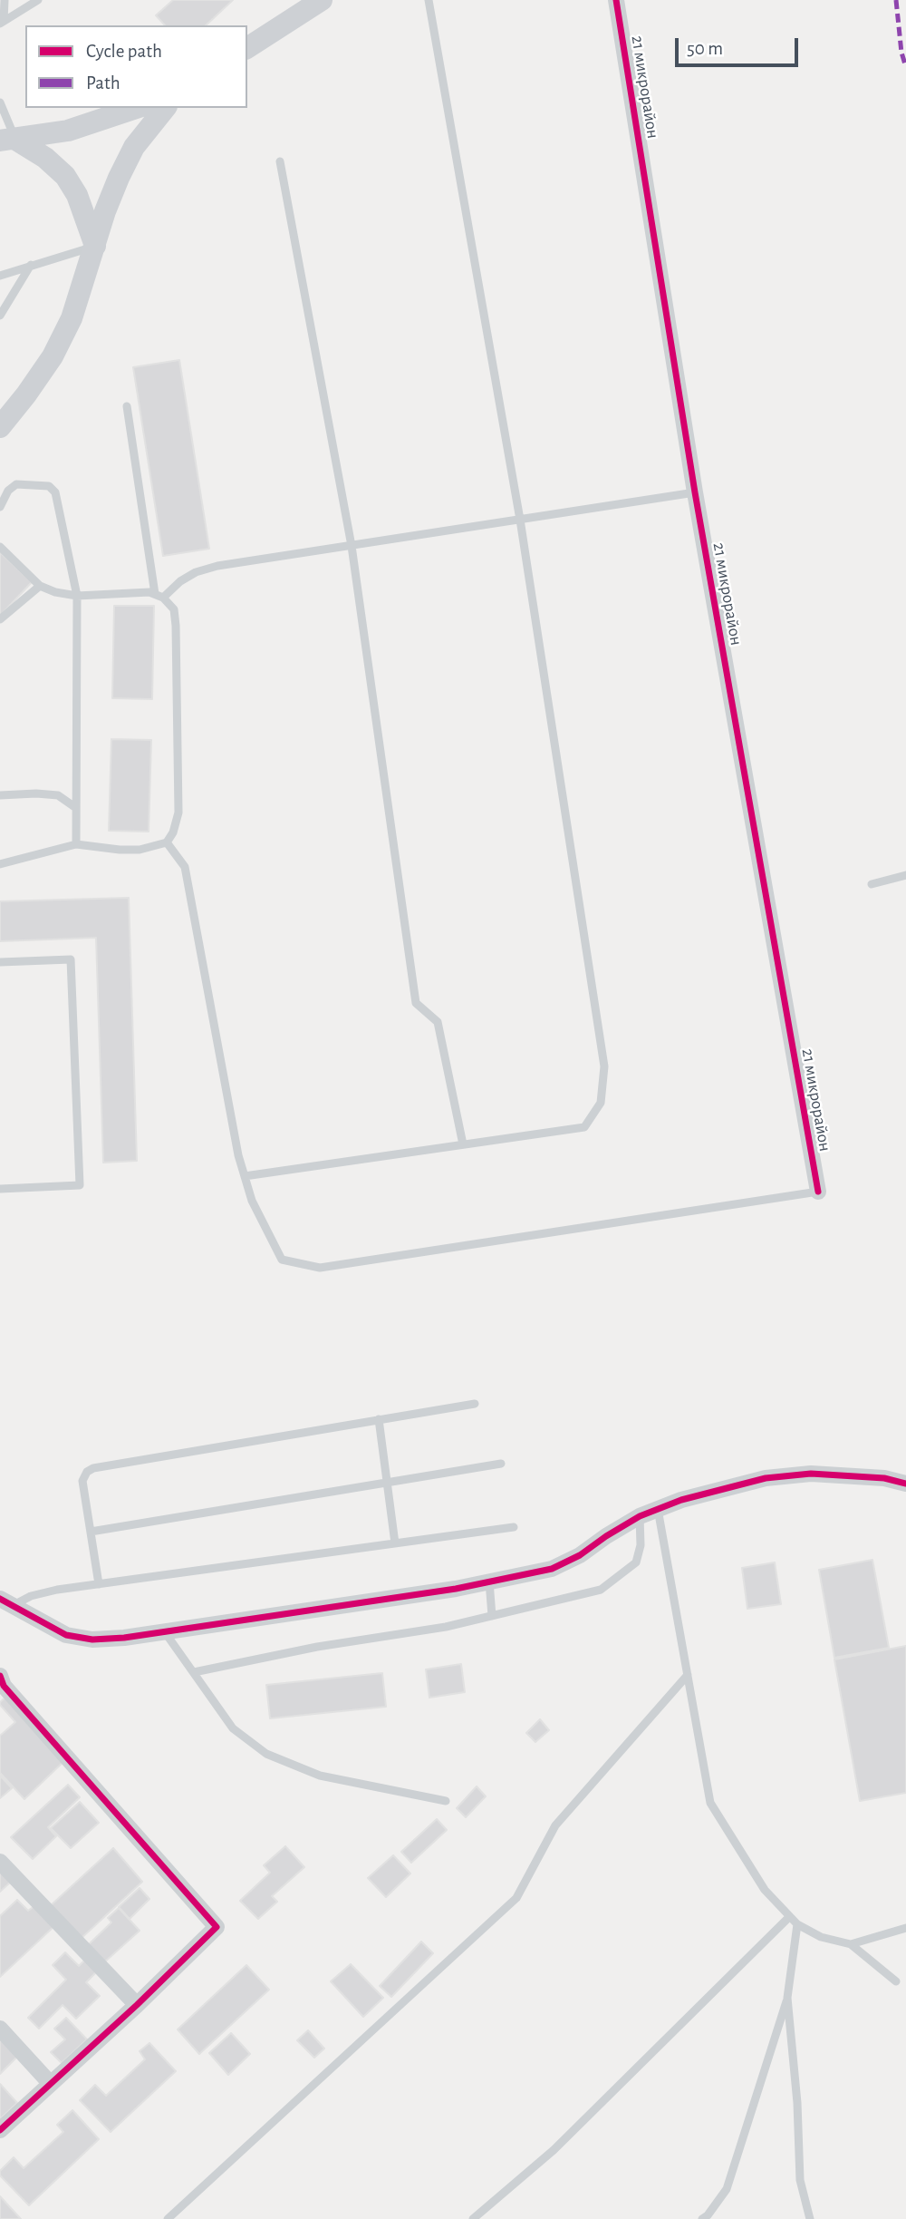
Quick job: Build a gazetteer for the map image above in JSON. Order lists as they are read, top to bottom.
{
  "streets": {
    "street": ["21 микрорайон"]
  },
  "legend": ["Cycle path", "Path"],
  "scale_bar": "50 m"
}
